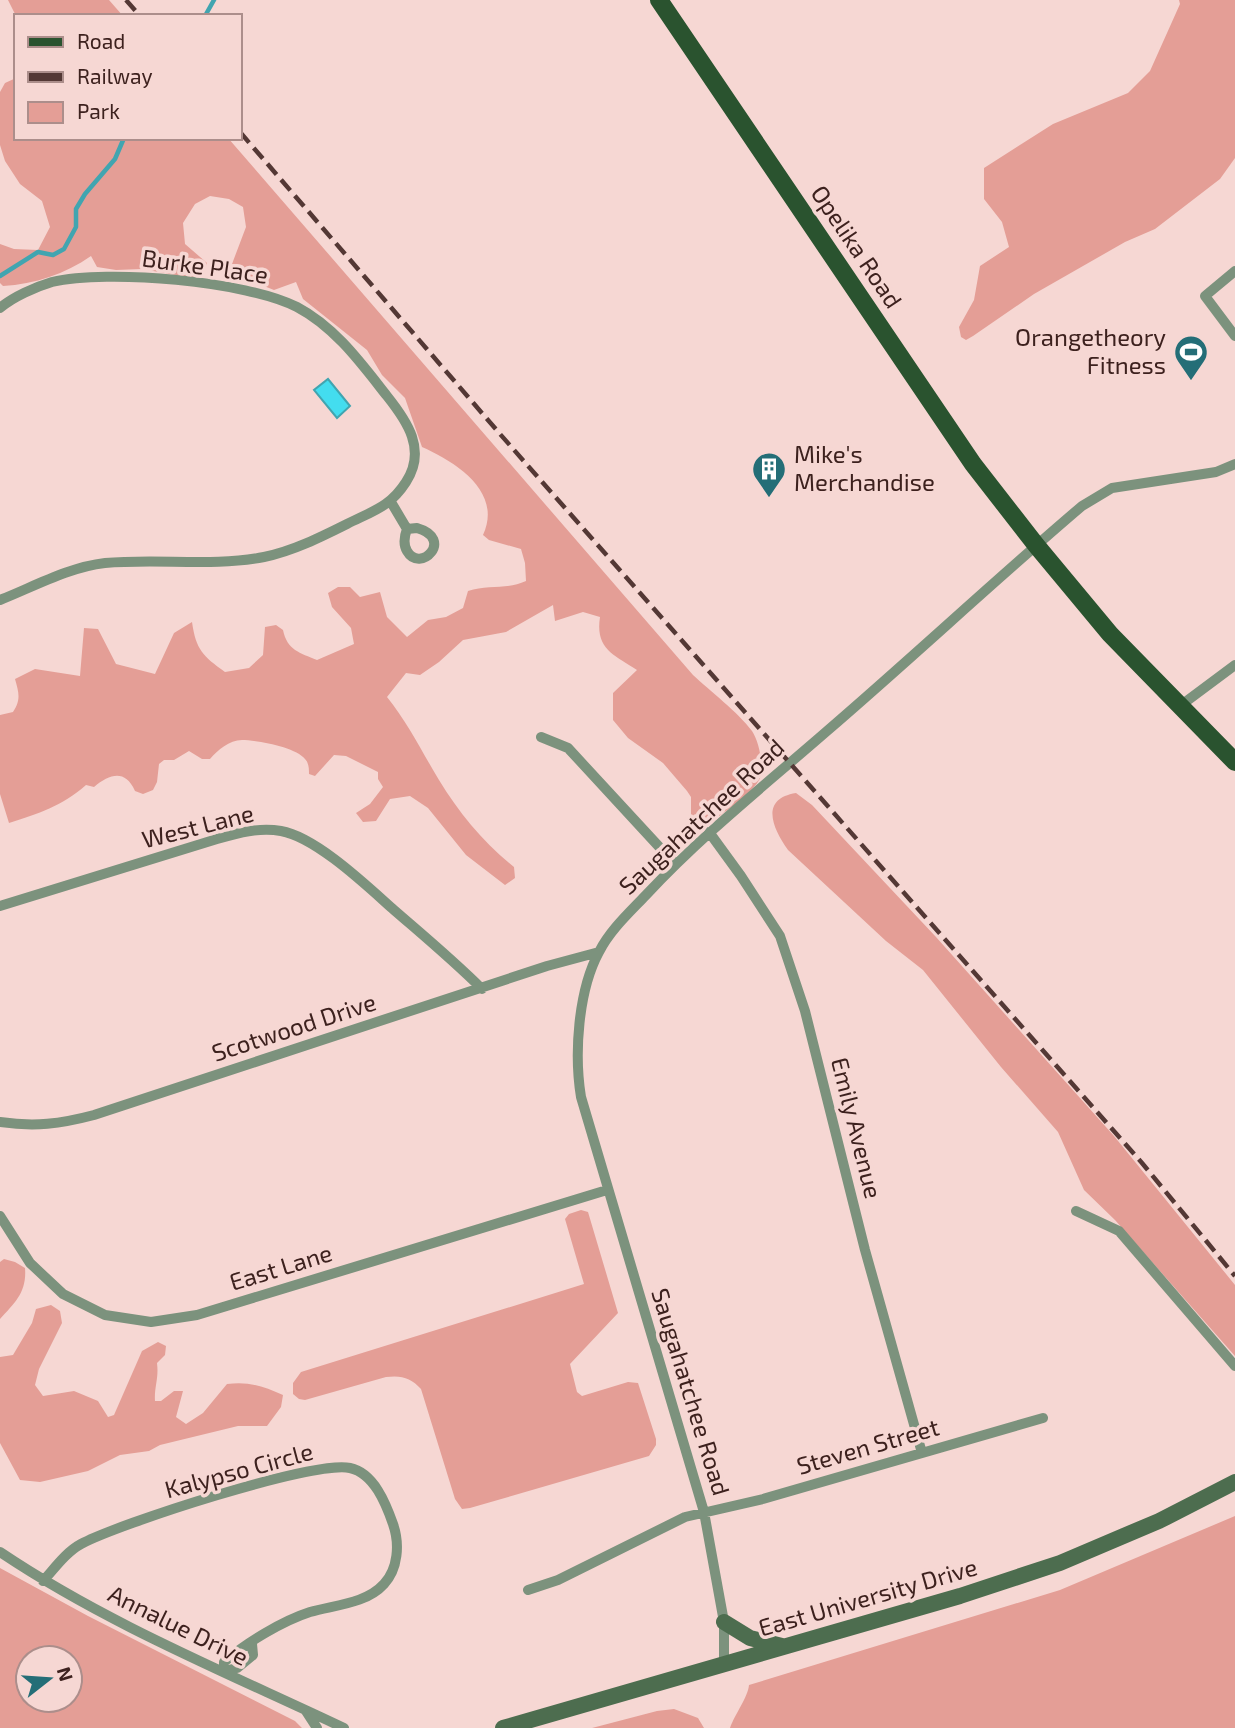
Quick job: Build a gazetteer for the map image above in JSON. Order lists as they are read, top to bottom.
{
  "streets": {
    "main road": ["Opelika Road", "East University Drive"],
    "street": [
      "Burke Place",
      "Saugahatchee Road",
      "West Lane",
      "Scotwood Drive",
      "Emily Avenue",
      "East Lane",
      "Steven Street",
      "Kalypso Circle",
      "Annalue Drive"
    ]
  },
  "crossings": [
    ["Opelika Road", "Saugahatchee Road"],
    ["Saugahatchee Road", "Scotwood Drive"],
    ["Saugahatchee Road", "Emily Avenue"],
    ["Saugahatchee Road", "East Lane"],
    ["Saugahatchee Road", "Steven Street"],
    ["Saugahatchee Road", "East University Drive"],
    ["West Lane", "Scotwood Drive"],
    ["Emily Avenue", "Steven Street"],
    ["Kalypso Circle", "Annalue Drive"]
  ],
  "places": {
    "sports": ["Orangetheory Fitness"],
    "building": ["Mike's Merchandise"]
  },
  "legend": ["Road", "Railway", "Park"],
  "north": "right"
}
